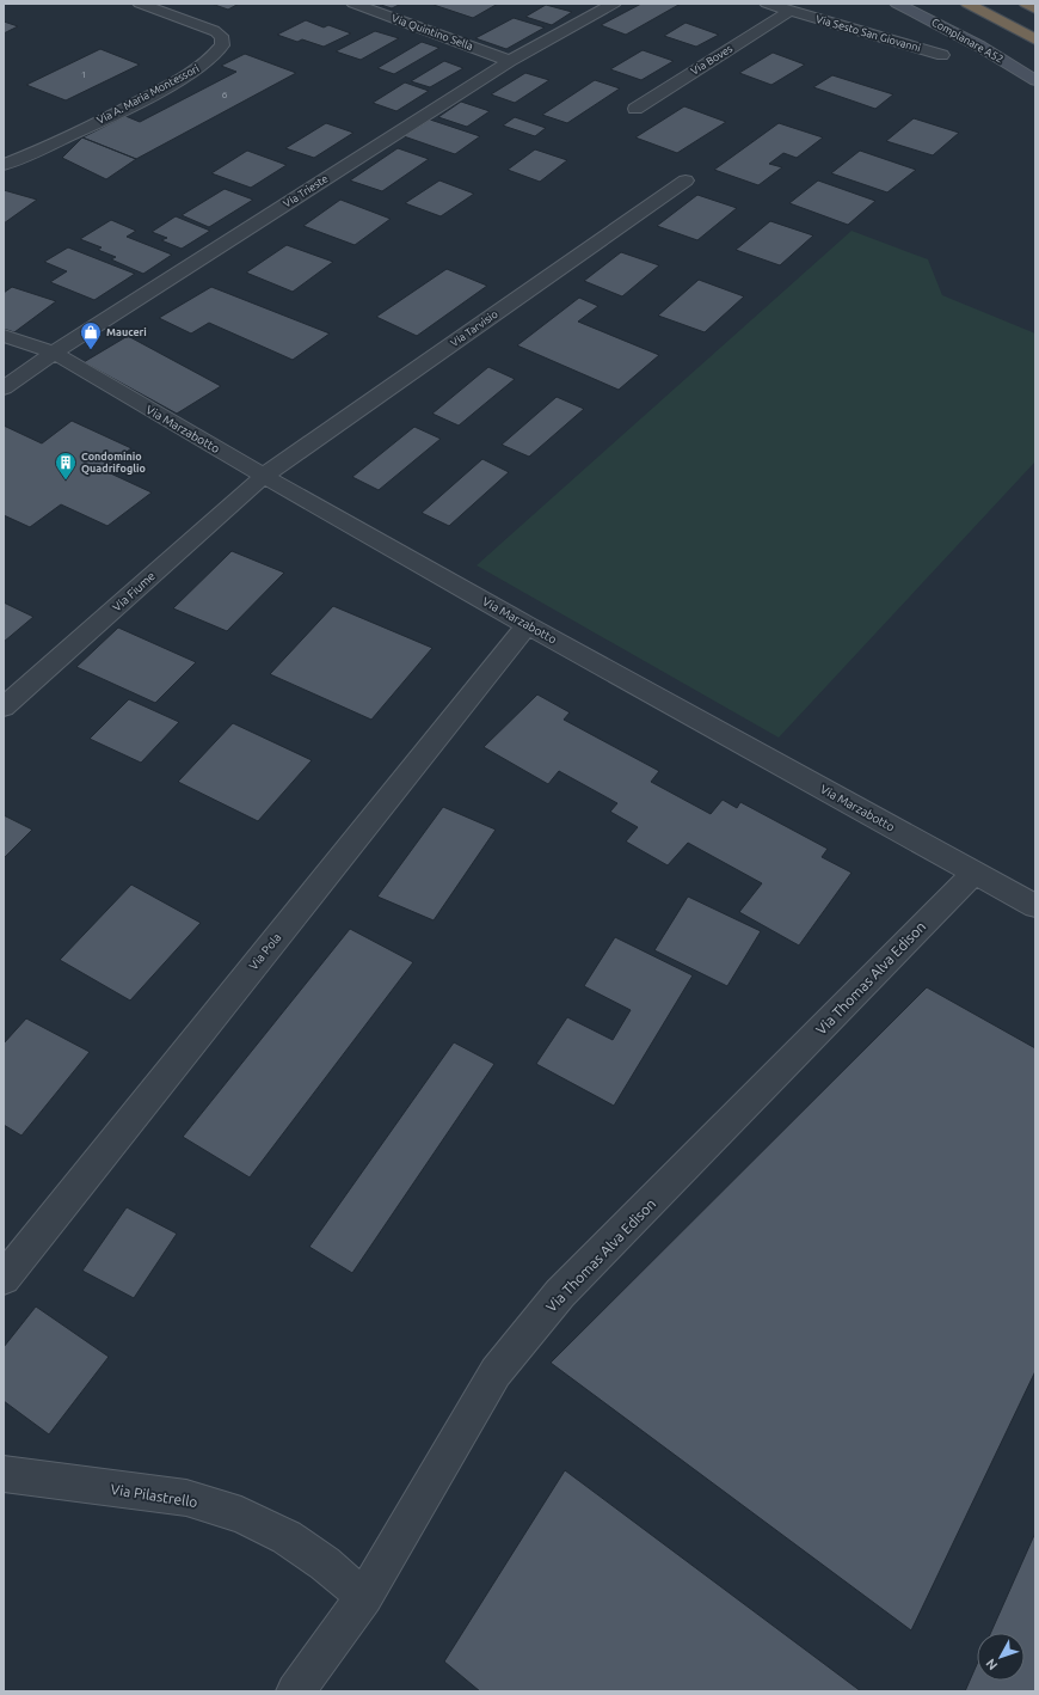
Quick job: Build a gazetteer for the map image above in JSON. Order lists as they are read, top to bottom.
{
  "streets": {
    "main road": ["Complanare A52"],
    "street": [
      "Via Quintino Sella",
      "Via Sesto San Giovanni",
      "Via Boves",
      "Via A. Maria Montessori",
      "Via Trieste",
      "Via Tarvisio",
      "Via Marzabotto",
      "Via Fiume",
      "Via Pola",
      "Via Thomas Alva Edison",
      "Via Pilastrello"
    ]
  },
  "crossings": [
    ["Via Quintino Sella", "Via Trieste"],
    ["Via Sesto San Giovanni", "Via Boves"],
    ["Via Trieste", "Via Marzabotto"],
    ["Via Tarvisio", "Via Marzabotto"],
    ["Via Tarvisio", "Via Fiume"],
    ["Via Marzabotto", "Via Fiume"],
    ["Via Marzabotto", "Via Pola"],
    ["Via Marzabotto", "Via Thomas Alva Edison"],
    ["Via Thomas Alva Edison", "Via Pilastrello"]
  ],
  "places": {
    "shop": ["Mauceri"],
    "building": ["Condominio Quadrifoglio"]
  },
  "house_numbers": ["1", "6"],
  "north": "bottom left"
}
